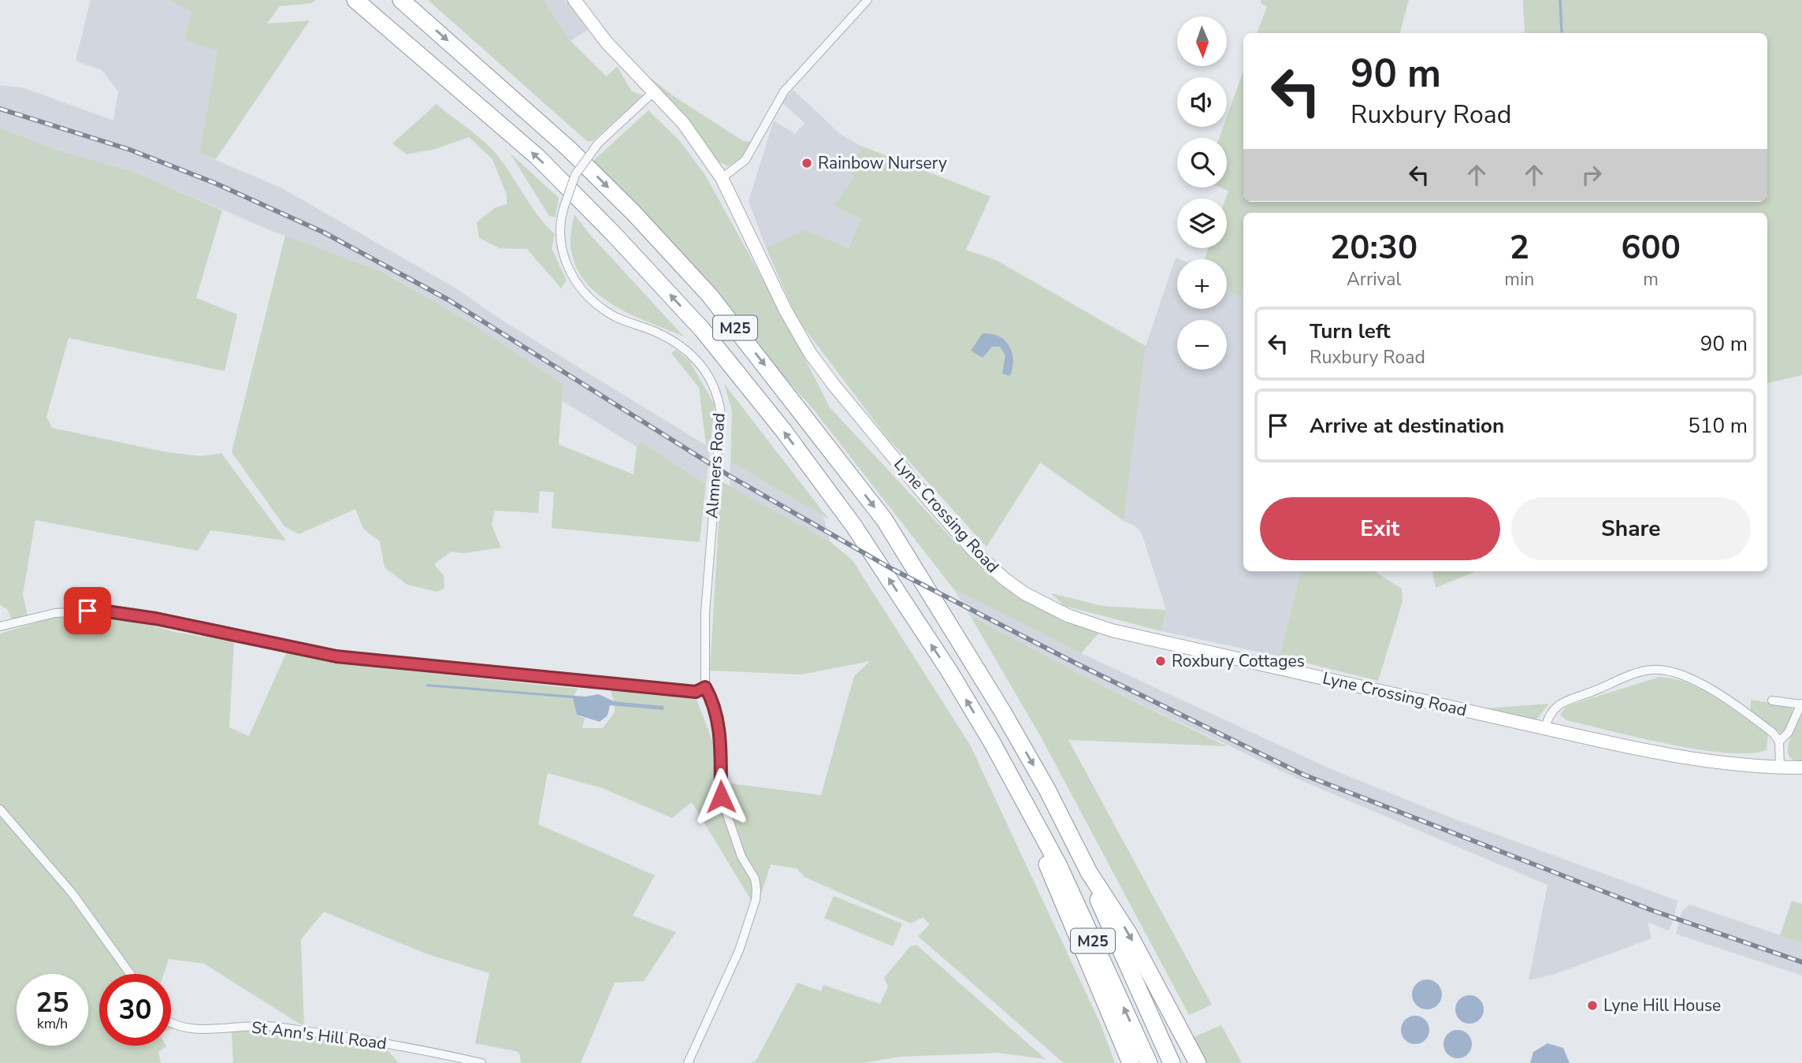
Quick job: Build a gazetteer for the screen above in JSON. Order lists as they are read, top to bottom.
{
  "streets": {
    "highway": ["M25"],
    "street": ["Almners Road", "Lyne Crossing Road", "St Ann's Hill Road"]
  },
  "crossings": [
    ["Almners Road", "Lyne Crossing Road"]
  ],
  "places": ["Rainbow Nursery", "Roxbury Cottages", "Lyne Hill House"],
  "north": "bottom",
  "page": {
    "map_buttons": ["+", "−"],
    "turn": ["90 m", "Ruxbury Road"],
    "eta": [
      "20:30",
      "Arrival",
      "2",
      "min",
      "600",
      "m"
    ],
    "list": [
      {
        "name": "Turn left",
        "note": "Ruxbury Road",
        "value": "90 m"
      },
      {
        "name": "Arrive at destination",
        "value": "510 m"
      }
    ],
    "buttons": ["Exit", "Share"],
    "speed": "25 km/h",
    "limit": "30"
  }
}
